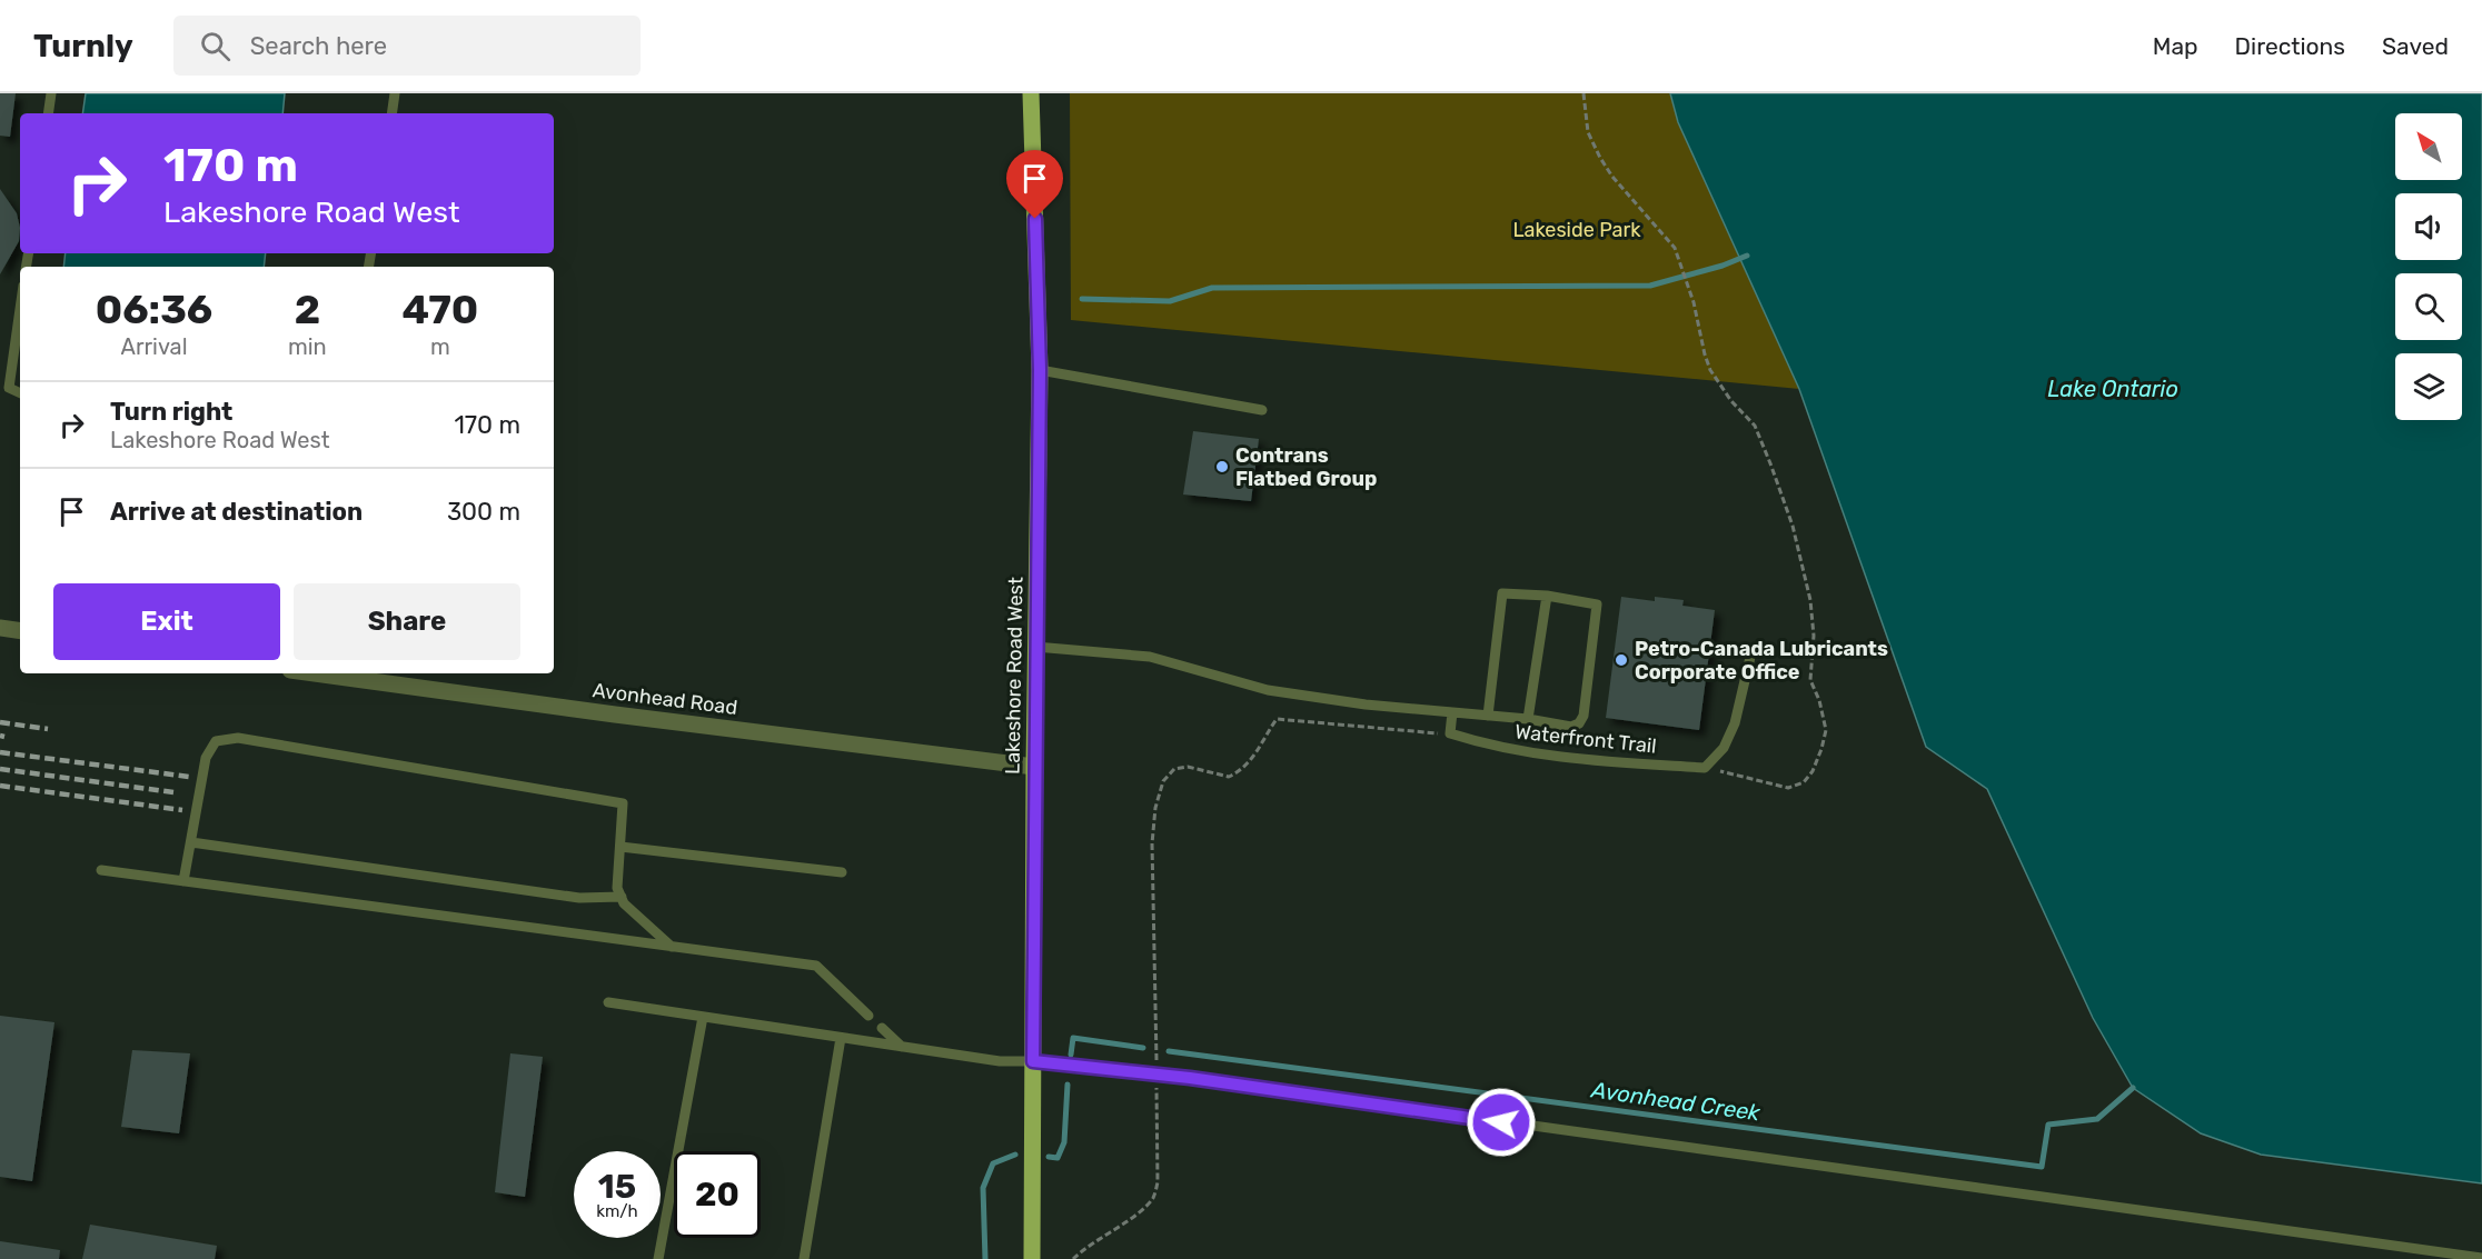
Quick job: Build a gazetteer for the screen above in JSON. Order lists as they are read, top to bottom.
{
  "streets": {
    "main road": ["Lakeshore Road West"],
    "street": ["Avonhead Road"],
    "lane": ["Waterfront Trail"]
  },
  "crossings": [
    ["Lakeshore Road West", "Avonhead Road"]
  ],
  "water": ["Lake Ontario", "Avonhead Creek"],
  "parks": ["Lakeside Park"],
  "places": ["Contrans Flatbed Group", "Petro-Canada Lubricants Corporate Office"],
  "north": "top left",
  "page": {
    "header": "Turnly",
    "search": "Search here",
    "nav": ["Map", "Directions", "Saved"],
    "turn": ["170 m", "Lakeshore Road West"],
    "eta": [
      "06:36",
      "Arrival",
      "2",
      "min",
      "470",
      "m"
    ],
    "list": [
      {
        "name": "Turn right",
        "note": "Lakeshore Road West",
        "value": "170 m"
      },
      {
        "name": "Arrive at destination",
        "value": "300 m"
      }
    ],
    "buttons": ["Exit", "Share"],
    "speed": "15 km/h",
    "limit": "20"
  }
}
